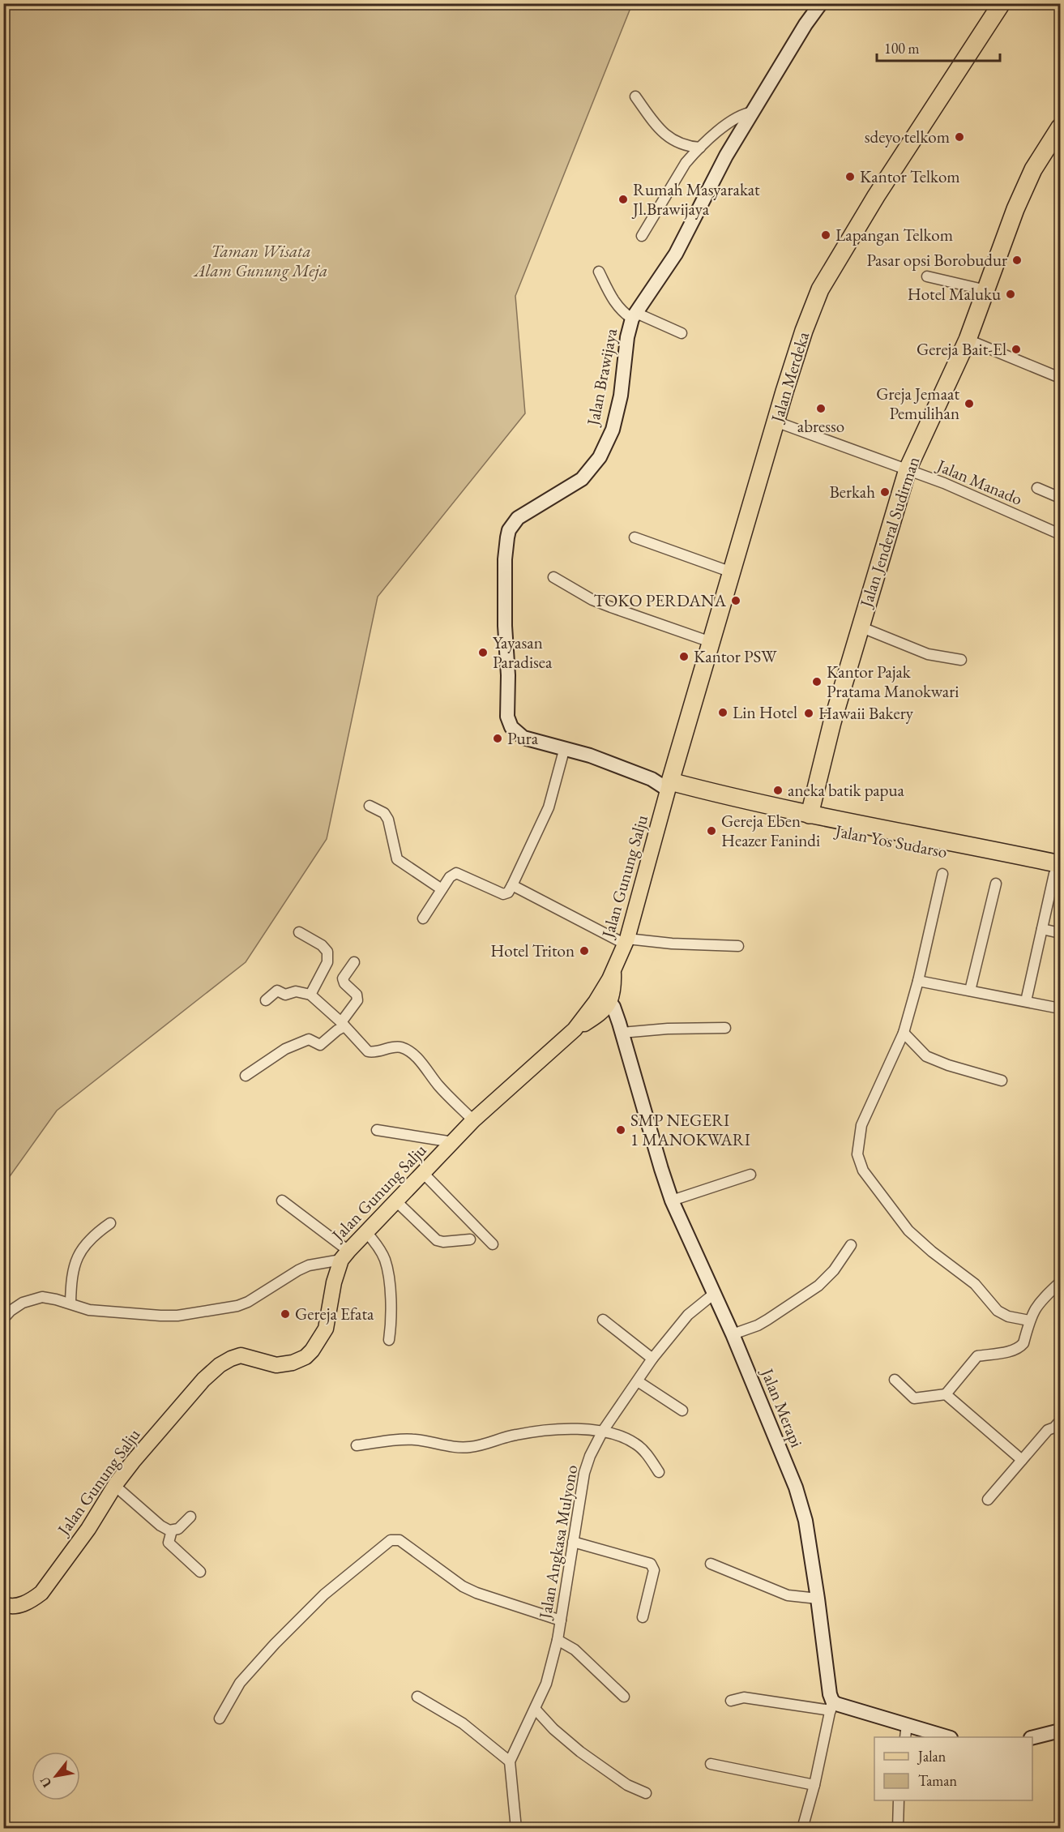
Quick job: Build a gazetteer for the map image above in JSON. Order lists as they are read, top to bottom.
{
  "streets": {
    "highway": ["Jalan Merdeka", "Jalan Jenderal Sudirman", "Jalan Yos Sudarso"],
    "main road": ["Jalan Gunung Salju"],
    "street": [
      "Jalan Brawijaya",
      "Jalan Manado",
      "Jalan Merapi",
      "Jalan Angkasa Mulyono"
    ]
  },
  "crossings": [
    ["Jalan Brawijaya", "Jalan Merdeka"],
    ["Jalan Brawijaya", "Jalan Yos Sudarso"],
    ["Jalan Brawijaya", "Jalan Gunung Salju"],
    ["Jalan Merdeka", "Jalan Manado"],
    ["Jalan Merdeka", "Jalan Yos Sudarso"],
    ["Jalan Merdeka", "Jalan Gunung Salju"],
    ["Jalan Manado", "Jalan Jenderal Sudirman"],
    ["Jalan Jenderal Sudirman", "Jalan Yos Sudarso"],
    ["Jalan Yos Sudarso", "Jalan Gunung Salju"],
    ["Jalan Gunung Salju", "Jalan Merapi"],
    ["Jalan Merapi", "Jalan Angkasa Mulyono"]
  ],
  "parks": ["Taman Wisata Alam Gunung Meja"],
  "places": [
    "sdeyo telkom",
    "Kantor Telkom",
    "Rumah Masyarakat Jl.Brawijaya",
    "Lapangan Telkom",
    "Pasar opsi Borobudur",
    "Hotel Maluku",
    "Gereja Bait-El",
    "Greja Jemaat Pemulihan",
    "abresso",
    "Berkah",
    "TOKO PERDANA",
    "Yayasan Paradisea",
    "Kantor PSW",
    "Kantor Pajak Pratama Manokwari",
    "Lin Hotel",
    "Hawaii Bakery",
    "Pura",
    "aneka batik papua",
    "Gereja Eben Heazer Fanindi",
    "Hotel Triton",
    "SMP NEGERI 1 MANOKWARI",
    "Gereja Efata"
  ],
  "legend": ["Jalan", "Taman"],
  "scale_bar": "100 m",
  "north": "bottom left"
}
